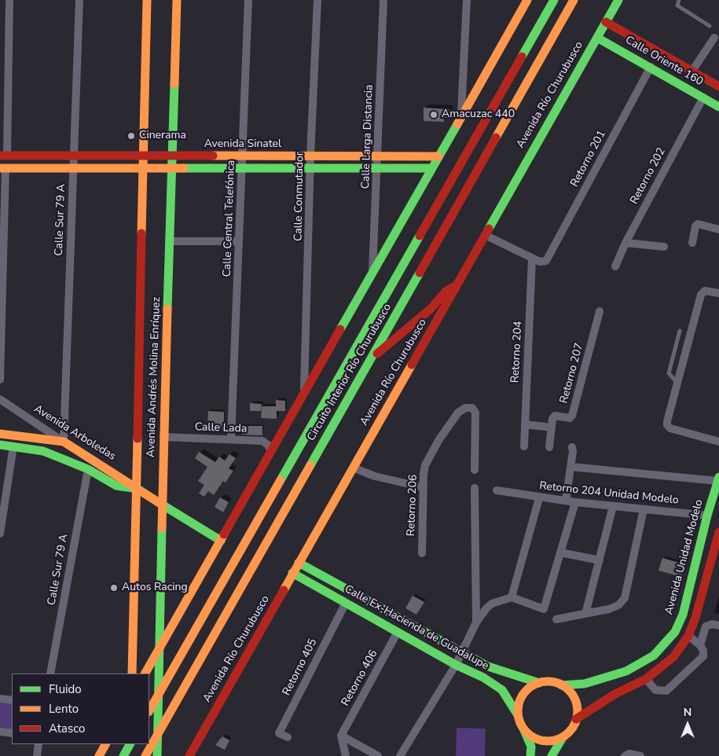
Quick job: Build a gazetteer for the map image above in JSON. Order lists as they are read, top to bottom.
{
  "streets": {
    "main road": [
      "Calle Oriente 160",
      "Avenida Río Churubusco",
      "Avenida Sinatel",
      "Circuito Interior Río Churubusco",
      "Avenida Andrés Molina Enríquez",
      "Avenida Arboledas",
      "Retorno 204 Unidad Modelo",
      "Avenida Unidad Modelo",
      "Calle Ex-Hacienda de Guadalupe"
    ],
    "street": [
      "Calle Larga Distancia",
      "Retorno 201",
      "Retorno 202",
      "Calle Conmutador",
      "Calle Central Telefónica",
      "Calle Sur 79 A",
      "Retorno 204",
      "Retorno 207",
      "Calle Lada",
      "Retorno 206",
      "Retorno 405",
      "Retorno 406"
    ]
  },
  "crossings": [
    ["Calle Oriente 160", "Avenida Río Churubusco"],
    ["Calle Oriente 160", "Retorno 201"],
    ["Calle Oriente 160", "Retorno 202"],
    ["Avenida Río Churubusco", "Calle Ex-Hacienda de Guadalupe"],
    ["Calle Larga Distancia", "Avenida Sinatel"],
    ["Avenida Sinatel", "Calle Conmutador"],
    ["Avenida Sinatel", "Calle Central Telefónica"],
    ["Avenida Sinatel", "Calle Sur 79 A"],
    ["Avenida Sinatel", "Avenida Andrés Molina Enríquez"],
    ["Retorno 201", "Retorno 204"],
    ["Calle Central Telefónica", "Calle Lada"],
    ["Calle Sur 79 A", "Avenida Arboledas"],
    ["Avenida Andrés Molina Enríquez", "Calle Lada"],
    ["Avenida Andrés Molina Enríquez", "Avenida Arboledas"],
    ["Retorno 204 Unidad Modelo", "Avenida Unidad Modelo"],
    ["Avenida Unidad Modelo", "Calle Ex-Hacienda de Guadalupe"],
    ["Calle Ex-Hacienda de Guadalupe", "Retorno 405"],
    ["Calle Ex-Hacienda de Guadalupe", "Retorno 406"]
  ],
  "places": ["Amacuzac 440", "Cinerama", "Autos Racing"],
  "legend": ["Fluido", "Lento", "Atasco"],
  "north": "top"
}
